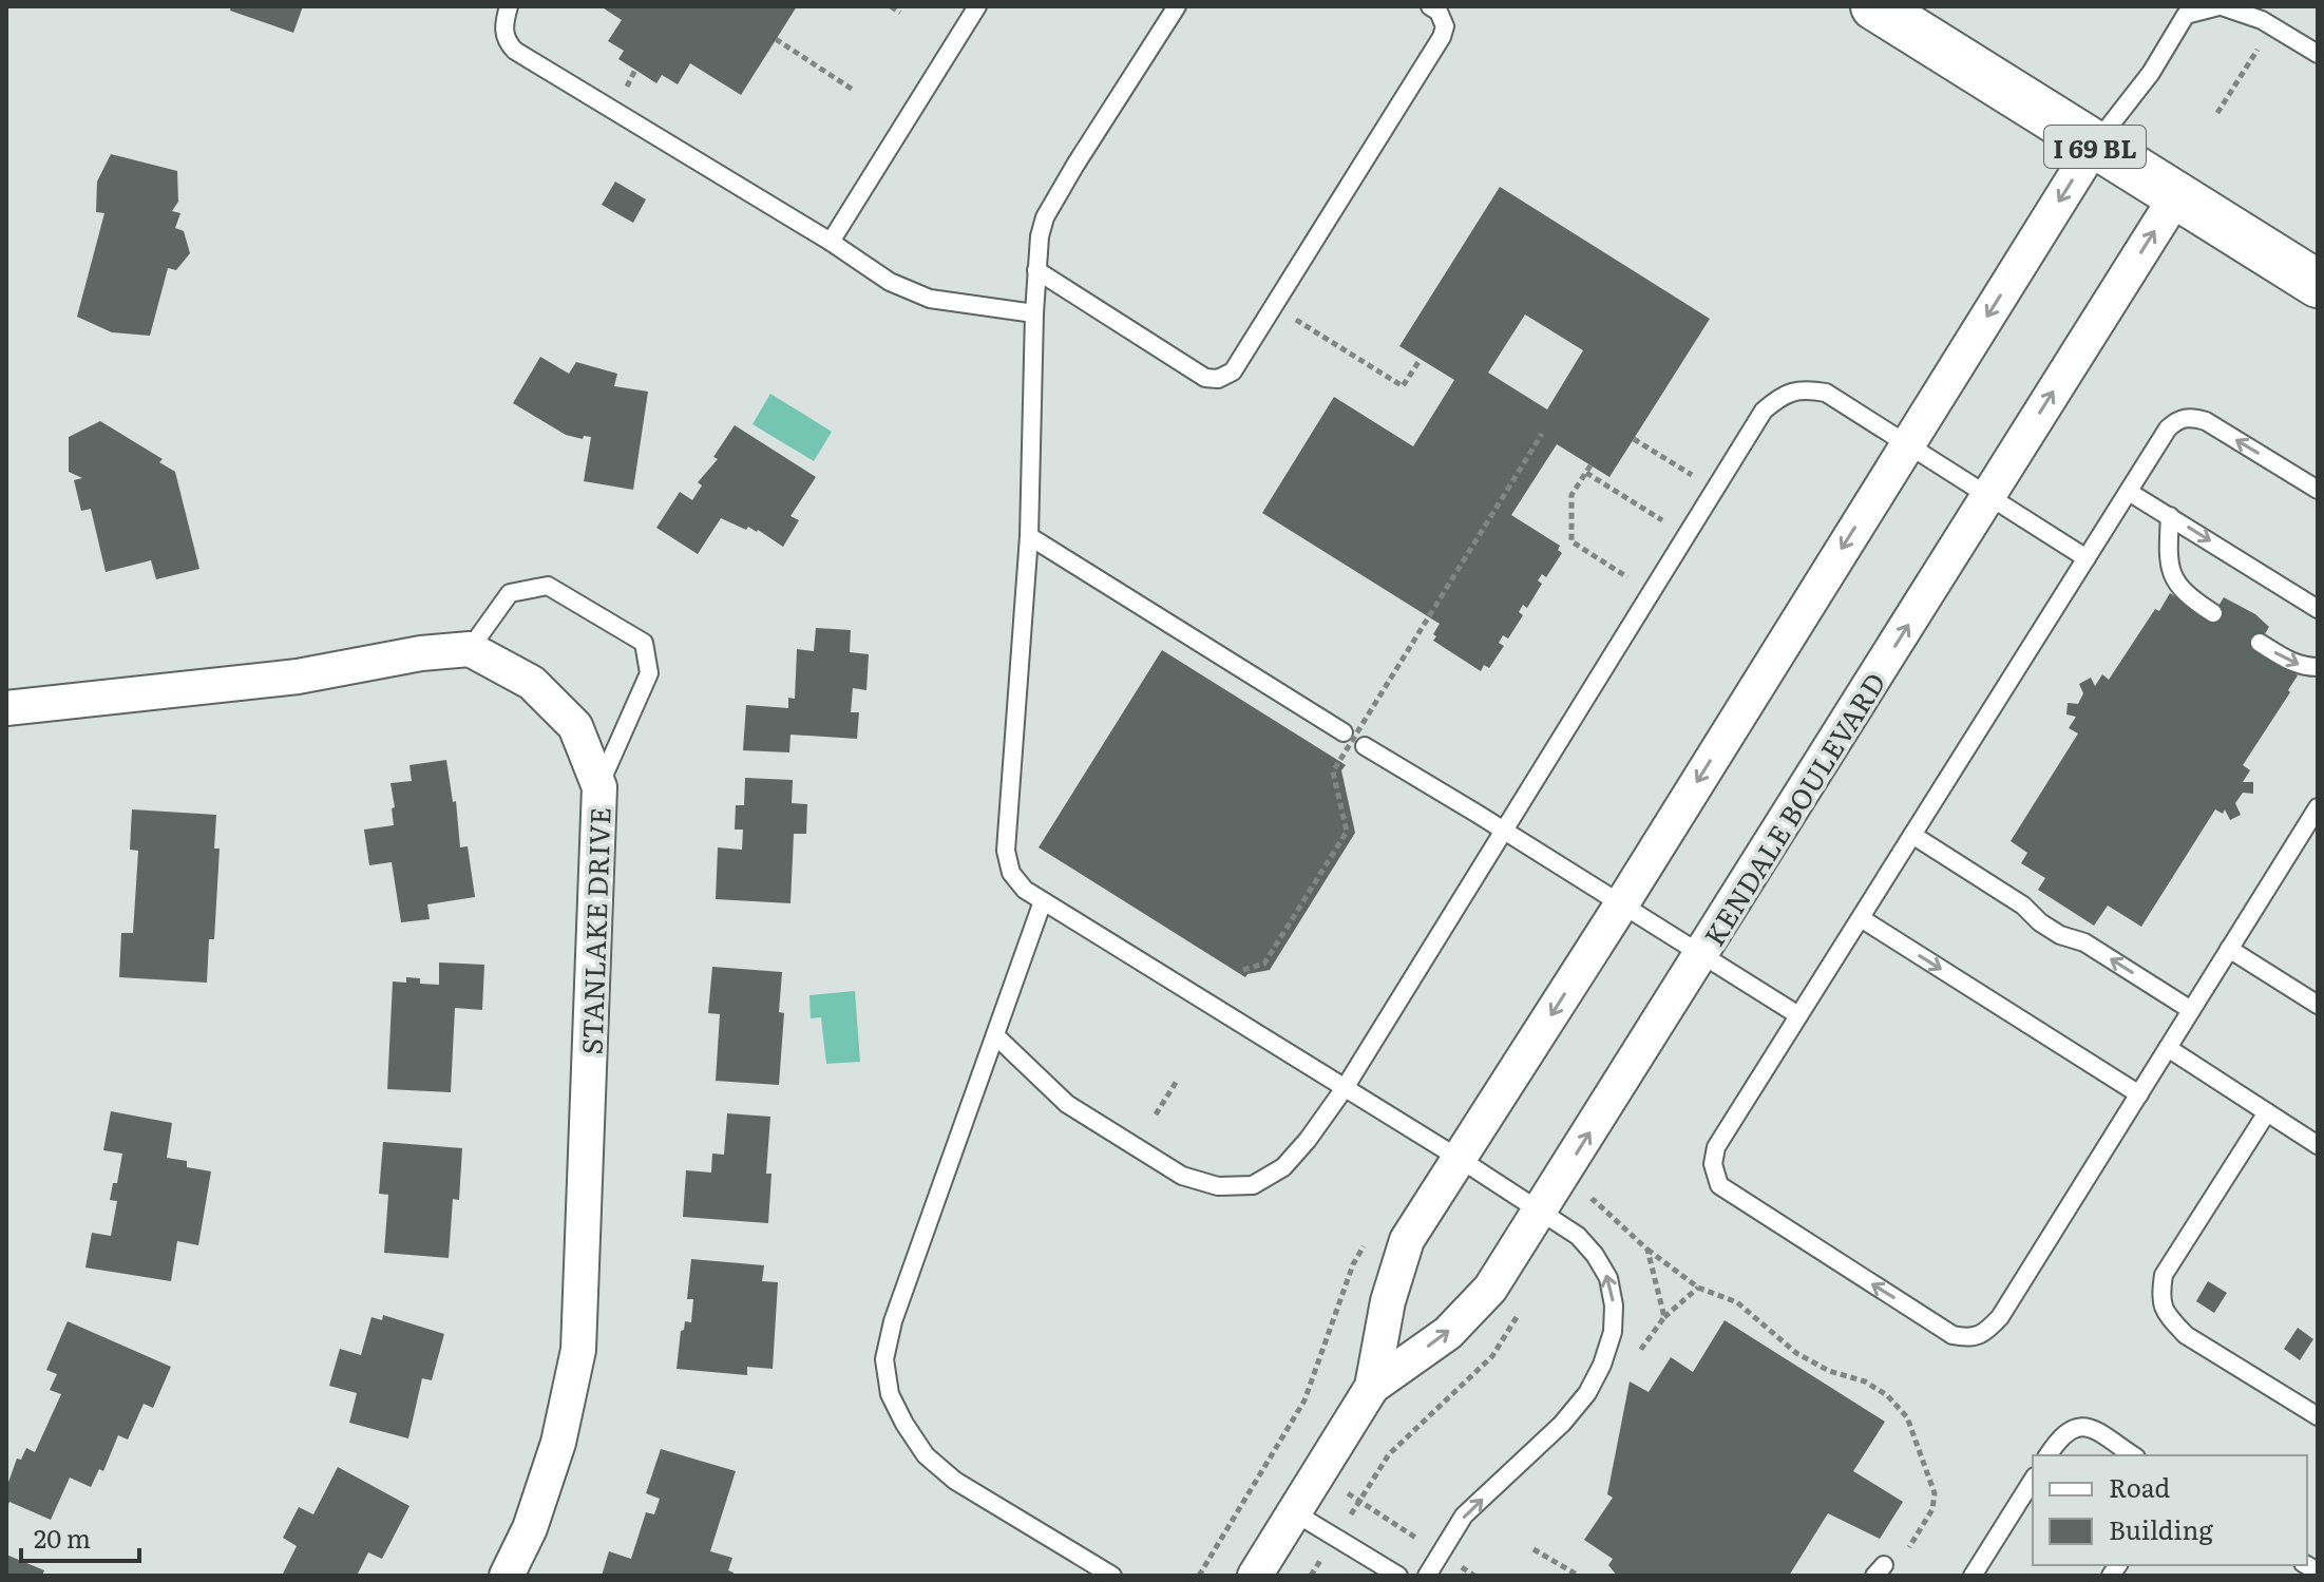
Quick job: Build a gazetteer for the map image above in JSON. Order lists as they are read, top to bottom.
{
  "streets": {
    "main road": ["I 69 BL"],
    "street": ["KENDALE BOULEVARD", "STANLAKE DRIVE"]
  },
  "crossings": [
    ["I 69 BL", "KENDALE BOULEVARD"]
  ],
  "legend": ["Road", "Building"],
  "scale_bar": "20 m"
}
